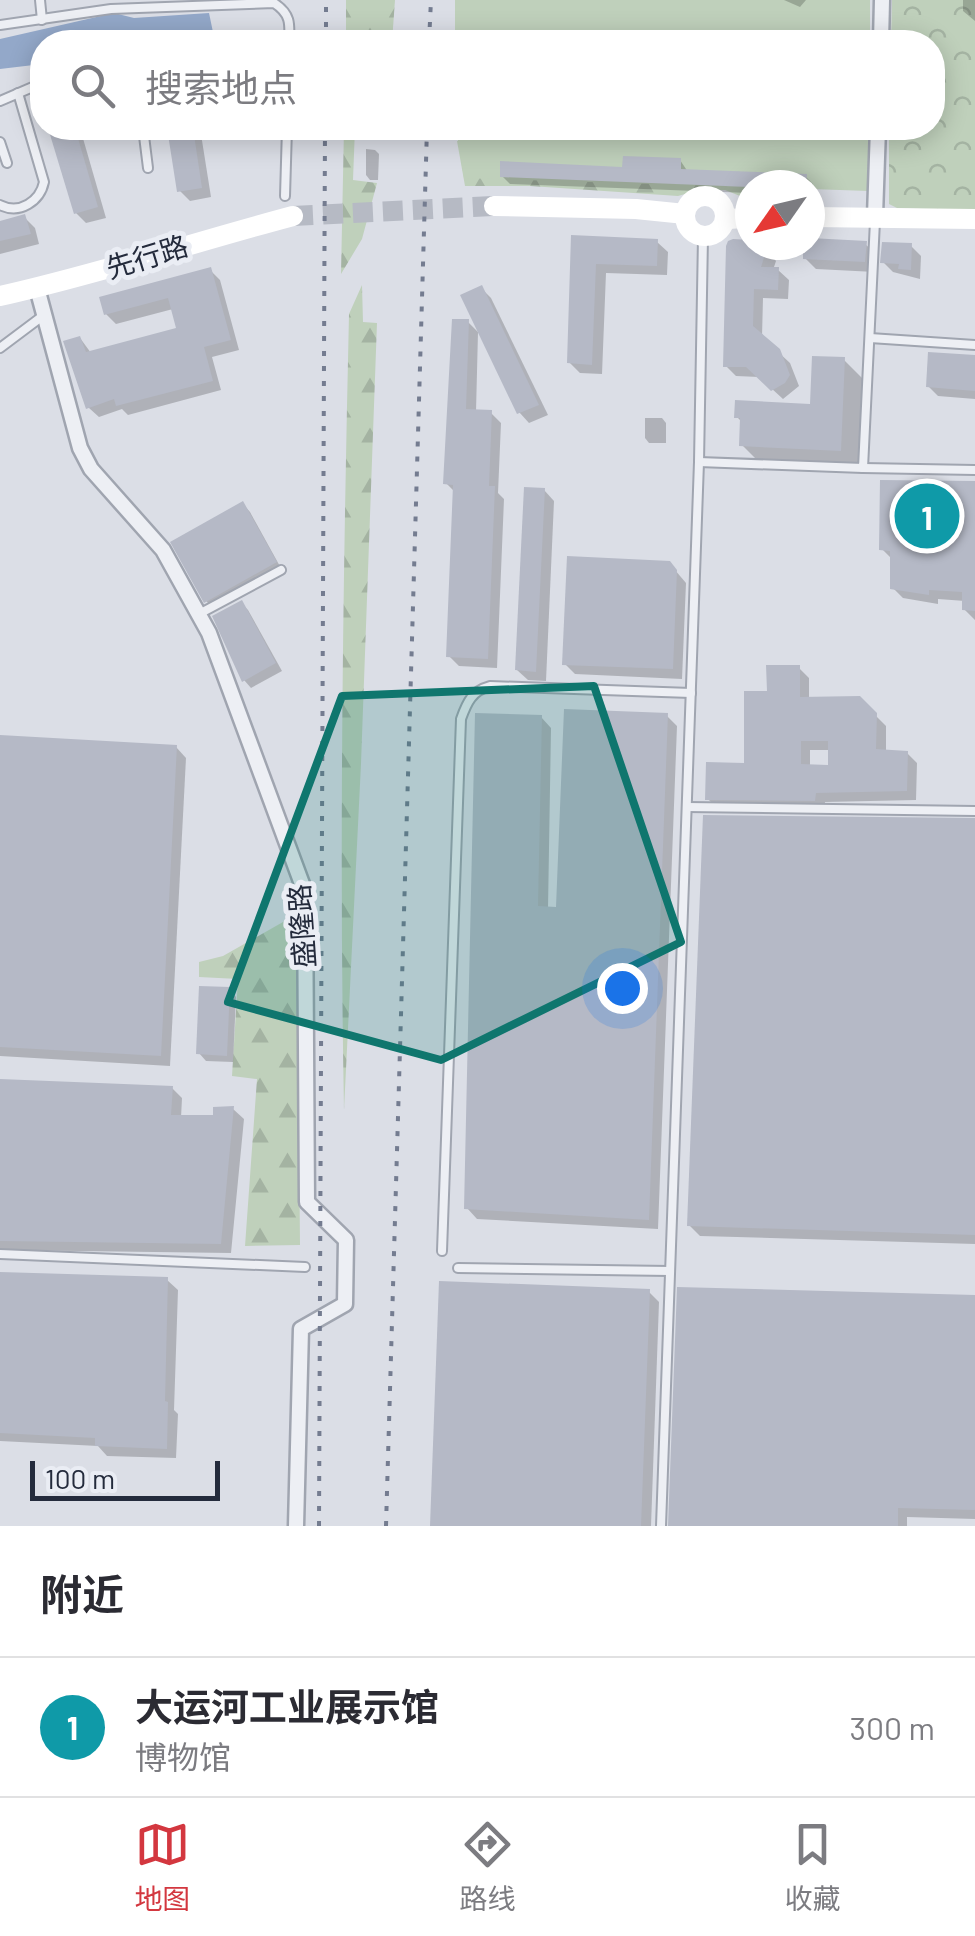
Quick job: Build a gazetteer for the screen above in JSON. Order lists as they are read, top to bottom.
{
  "streets": {
    "street": ["先行路", "盛隆路"]
  },
  "crossings": [
    ["先行路", "盛隆路"]
  ],
  "scale_bar": "100 m",
  "north": "bottom left",
  "page": {
    "search": "搜索地点",
    "pins": "1",
    "scale": "100 m",
    "heading": "附近",
    "list": [
      {
        "mark": "1",
        "name": "大运河工业展示馆",
        "note": "博物馆",
        "value": "300 m"
      }
    ],
    "nav": ["地图", "路线", "收藏"]
  }
}
